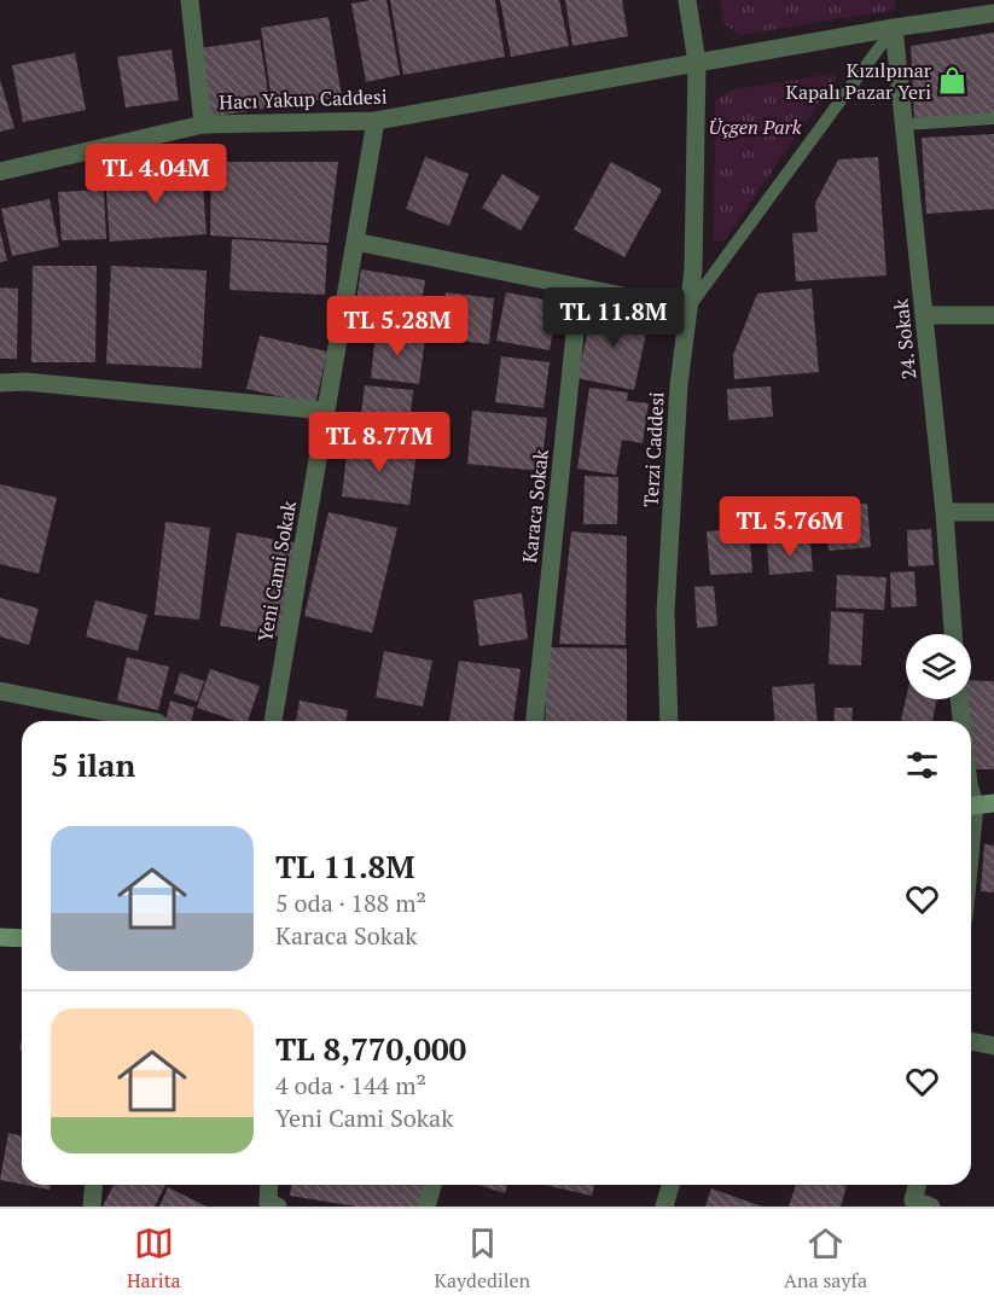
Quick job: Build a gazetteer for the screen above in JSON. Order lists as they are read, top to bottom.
{
  "streets": {
    "street": [
      "Hacı Yakup Caddesi",
      "24. Sokak",
      "Terzi Caddesi",
      "Karaca Sokak",
      "Yeni Cami Sokak"
    ]
  },
  "crossings": [
    ["Hacı Yakup Caddesi", "24. Sokak"],
    ["Hacı Yakup Caddesi", "Terzi Caddesi"],
    ["Hacı Yakup Caddesi", "Yeni Cami Sokak"]
  ],
  "parks": ["Üçgen Park"],
  "places": {
    "shop": ["Kızılpınar Kapalı Pazar Yeri"]
  },
  "page": {
    "price": [
      "TL 4.04M",
      "TL 11.8M",
      "TL 5.28M",
      "TL 8.77M",
      "TL 5.76M"
    ],
    "heading": "5 ilan",
    "list": [
      {
        "name": "TL 11.8M",
        "note": "5 oda · 188 m² · Karaca Sokak"
      },
      {
        "name": "TL 8,770,000",
        "note": "4 oda · 144 m² · Yeni Cami Sokak"
      }
    ],
    "tabs": ["Harita", "Kaydedilen", "Ana sayfa"]
  }
}
